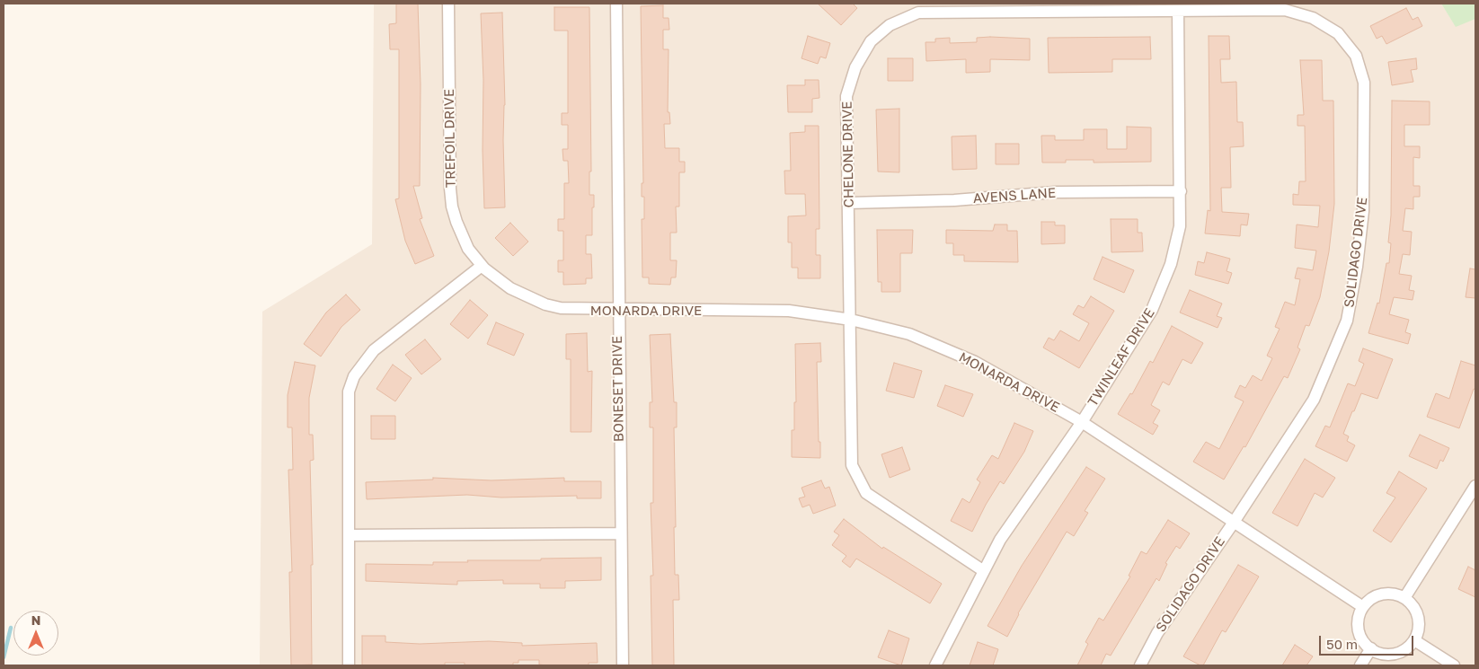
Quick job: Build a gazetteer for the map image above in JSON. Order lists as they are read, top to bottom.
{
  "streets": {
    "street": [
      "TREFOIL DRIVE",
      "CHELONE DRIVE",
      "AVENS LANE",
      "SOLIDAGO DRIVE",
      "MONARDA DRIVE",
      "TWINLEAF DRIVE",
      "BONESET DRIVE"
    ]
  },
  "crossings": [
    ["TREFOIL DRIVE", "MONARDA DRIVE"],
    ["CHELONE DRIVE", "AVENS LANE"],
    ["CHELONE DRIVE", "SOLIDAGO DRIVE"],
    ["CHELONE DRIVE", "MONARDA DRIVE"],
    ["CHELONE DRIVE", "TWINLEAF DRIVE"],
    ["AVENS LANE", "TWINLEAF DRIVE"],
    ["SOLIDAGO DRIVE", "MONARDA DRIVE"],
    ["SOLIDAGO DRIVE", "TWINLEAF DRIVE"],
    ["MONARDA DRIVE", "TWINLEAF DRIVE"],
    ["MONARDA DRIVE", "BONESET DRIVE"]
  ],
  "scale_bar": "50 m",
  "north": "top"
}
